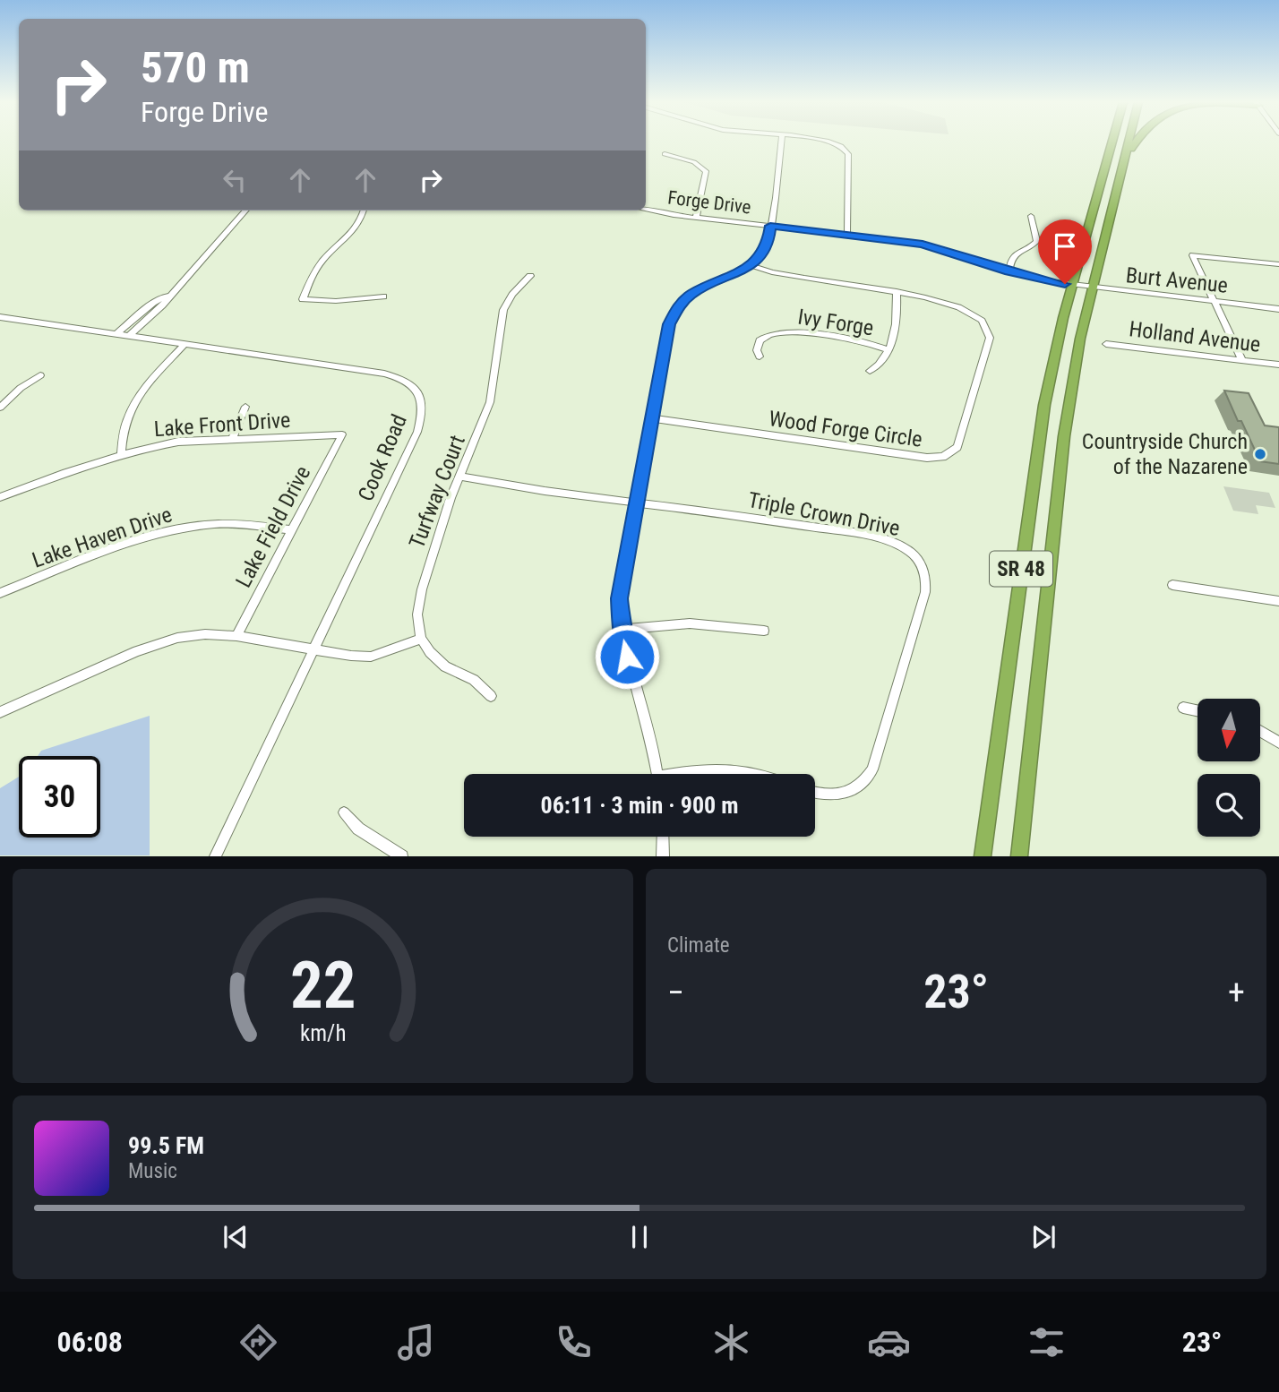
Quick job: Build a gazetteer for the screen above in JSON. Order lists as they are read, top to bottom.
{
  "streets": {
    "highway": ["SR 48"],
    "street": [
      "Forge Drive",
      "Burt Avenue",
      "Ivy Forge",
      "Holland Avenue",
      "Lake Front Drive",
      "Wood Forge Circle",
      "Cook Road",
      "Turfway Court",
      "Triple Crown Drive",
      "Lake Field Drive",
      "Lake Haven Drive"
    ]
  },
  "crossings": [
    ["Forge Drive", "Burt Avenue"],
    ["Forge Drive", "SR 48"],
    ["Burt Avenue", "SR 48"],
    ["Lake Front Drive", "Lake Field Drive"],
    ["Turfway Court", "Triple Crown Drive"],
    ["Lake Field Drive", "Lake Haven Drive"]
  ],
  "places": ["Countryside Church of the Nazarene"],
  "north": "bottom",
  "page": {
    "turn": ["570 m", "Forge Drive"],
    "limit": "30",
    "trip": "06:11 · 3 min · 900 m",
    "tile": "Climate",
    "heat": ["−", "23°", "+"],
    "song": ["99.5 FM", "Music"],
    "tabs": ["06:08", "23°"],
    "gauge": ["22", "km/h"]
  }
}
